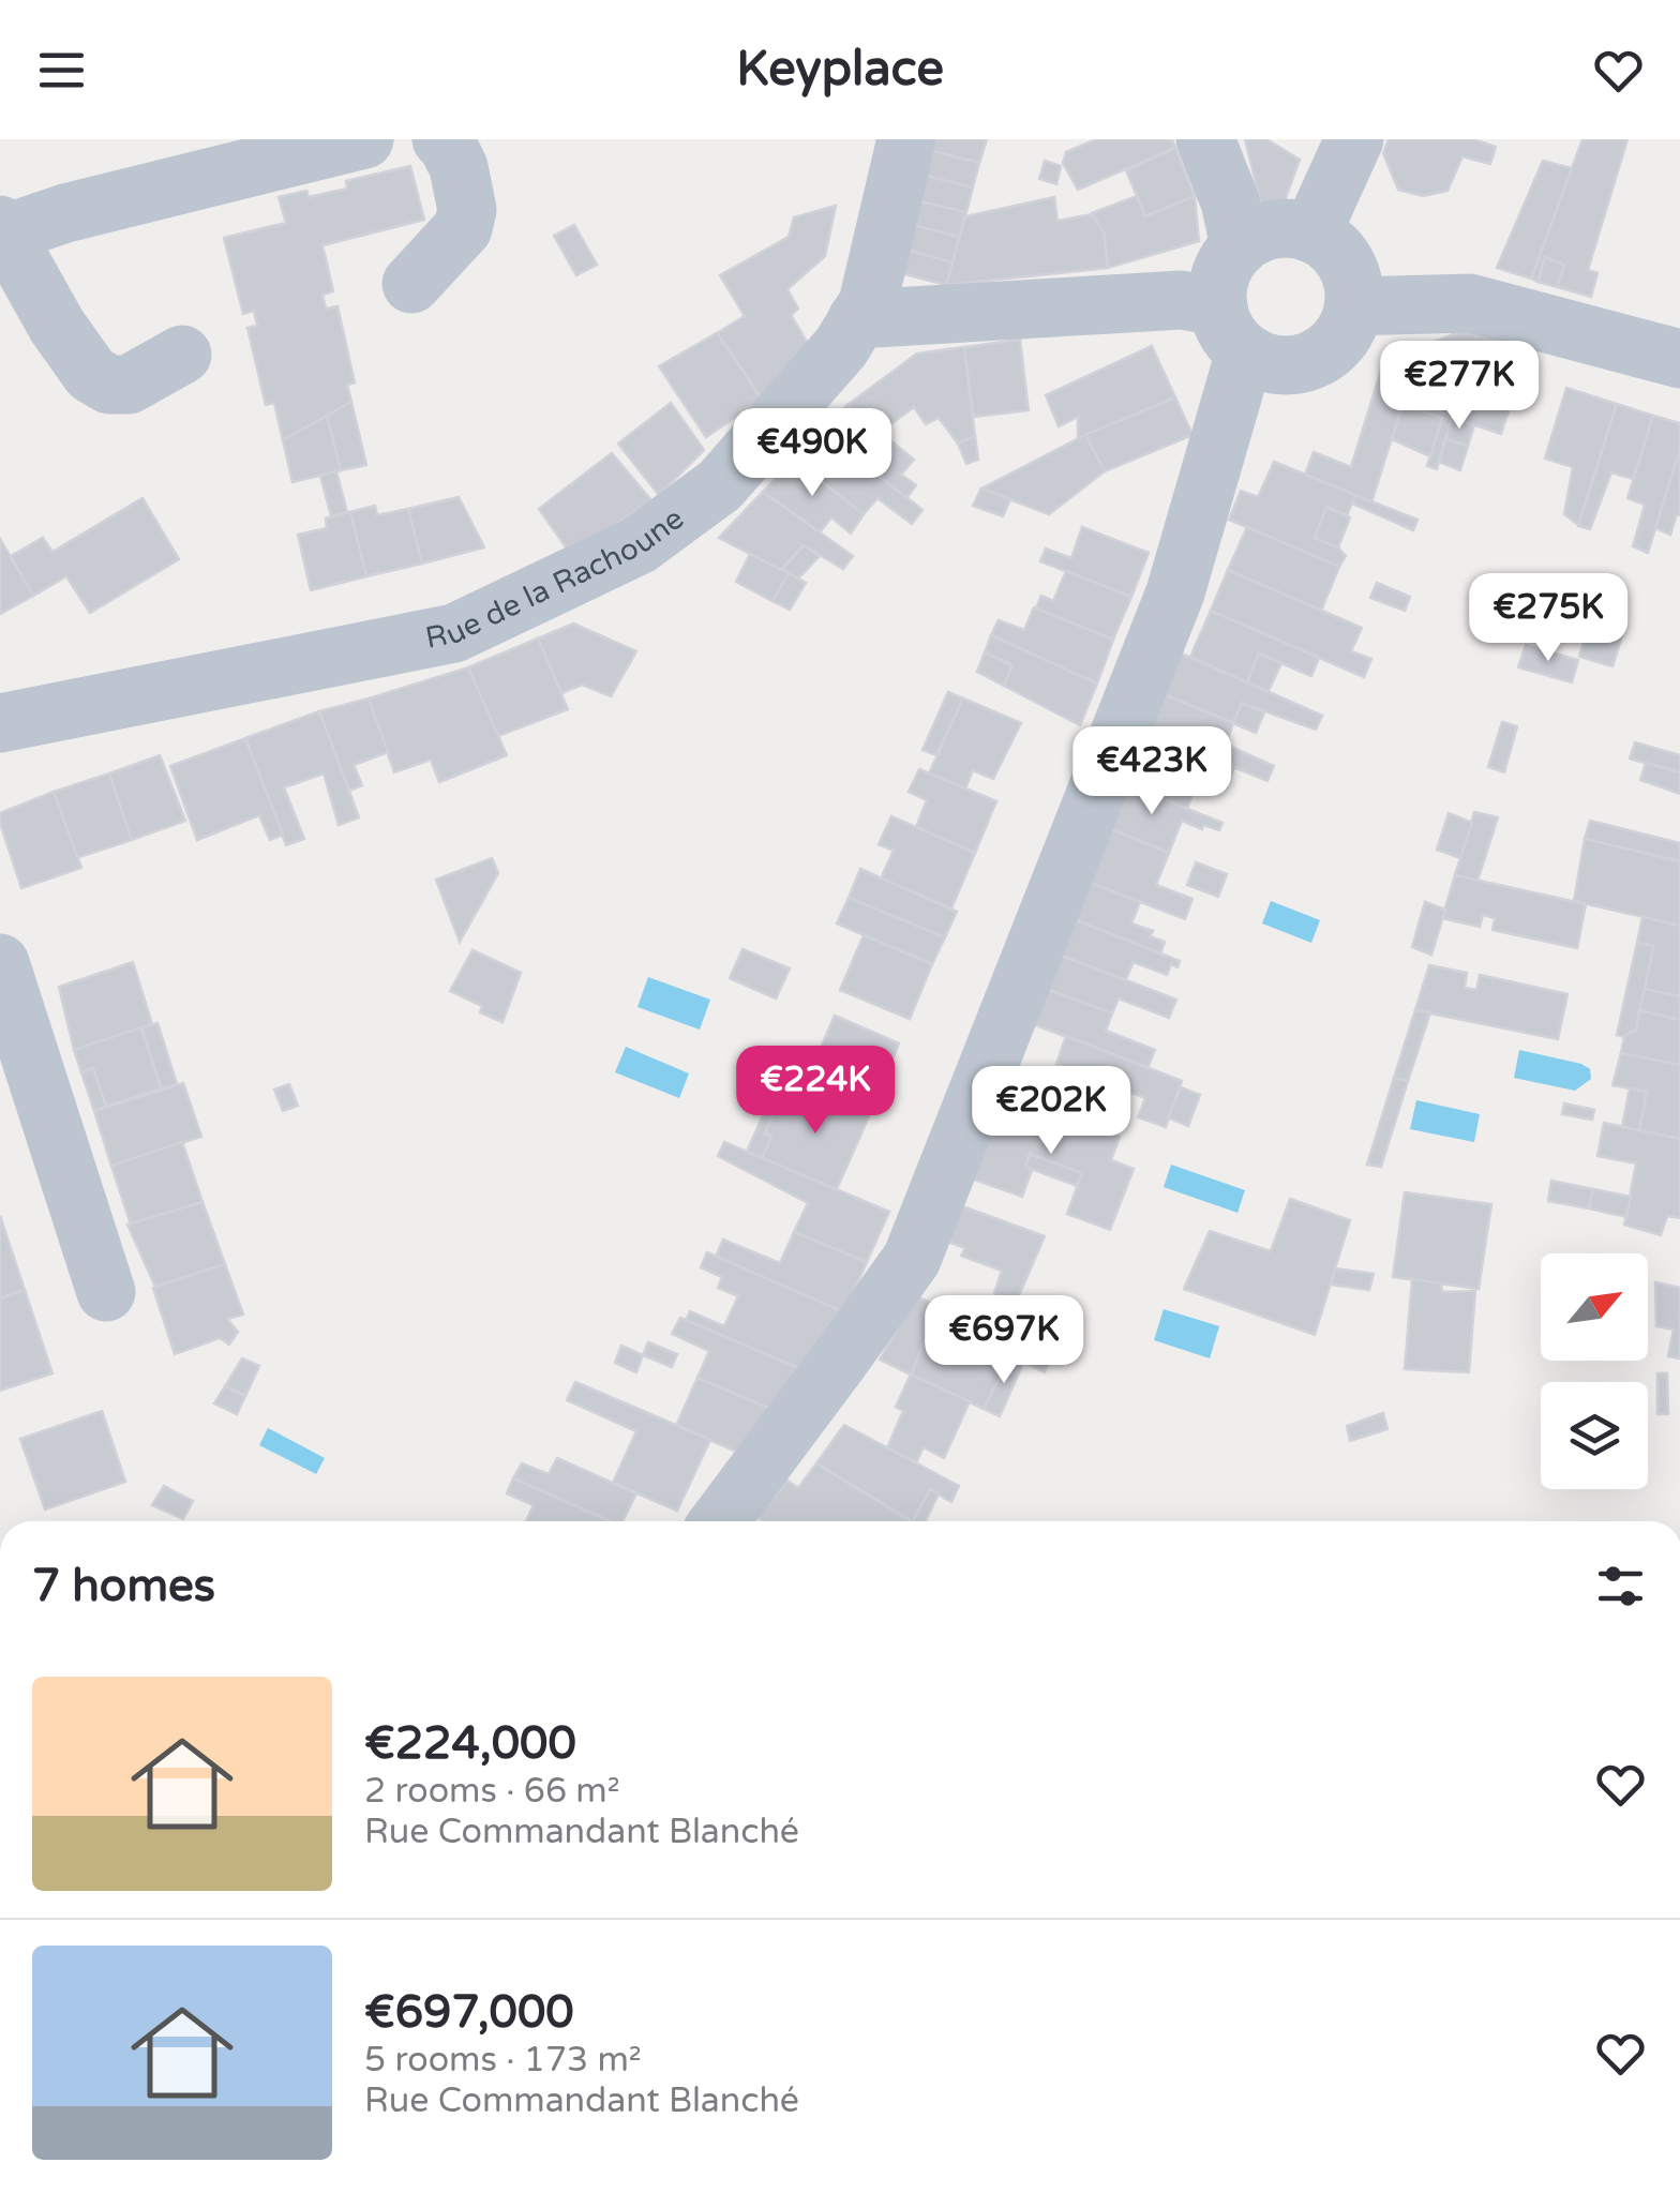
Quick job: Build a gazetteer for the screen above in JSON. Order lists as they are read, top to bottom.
{
  "streets": {
    "street": ["Rue de la Rachoune"]
  },
  "north": "top right",
  "page": {
    "header": "Keyplace",
    "price": [
      "€277K",
      "€490K",
      "€275K",
      "€423K",
      "€224K",
      "€202K",
      "€697K"
    ],
    "heading": "7 homes",
    "list": [
      {
        "name": "€224,000",
        "note": "2 rooms · 66 m² · Rue Commandant Blanché"
      },
      {
        "name": "€697,000",
        "note": "5 rooms · 173 m² · Rue Commandant Blanché"
      }
    ]
  }
}
